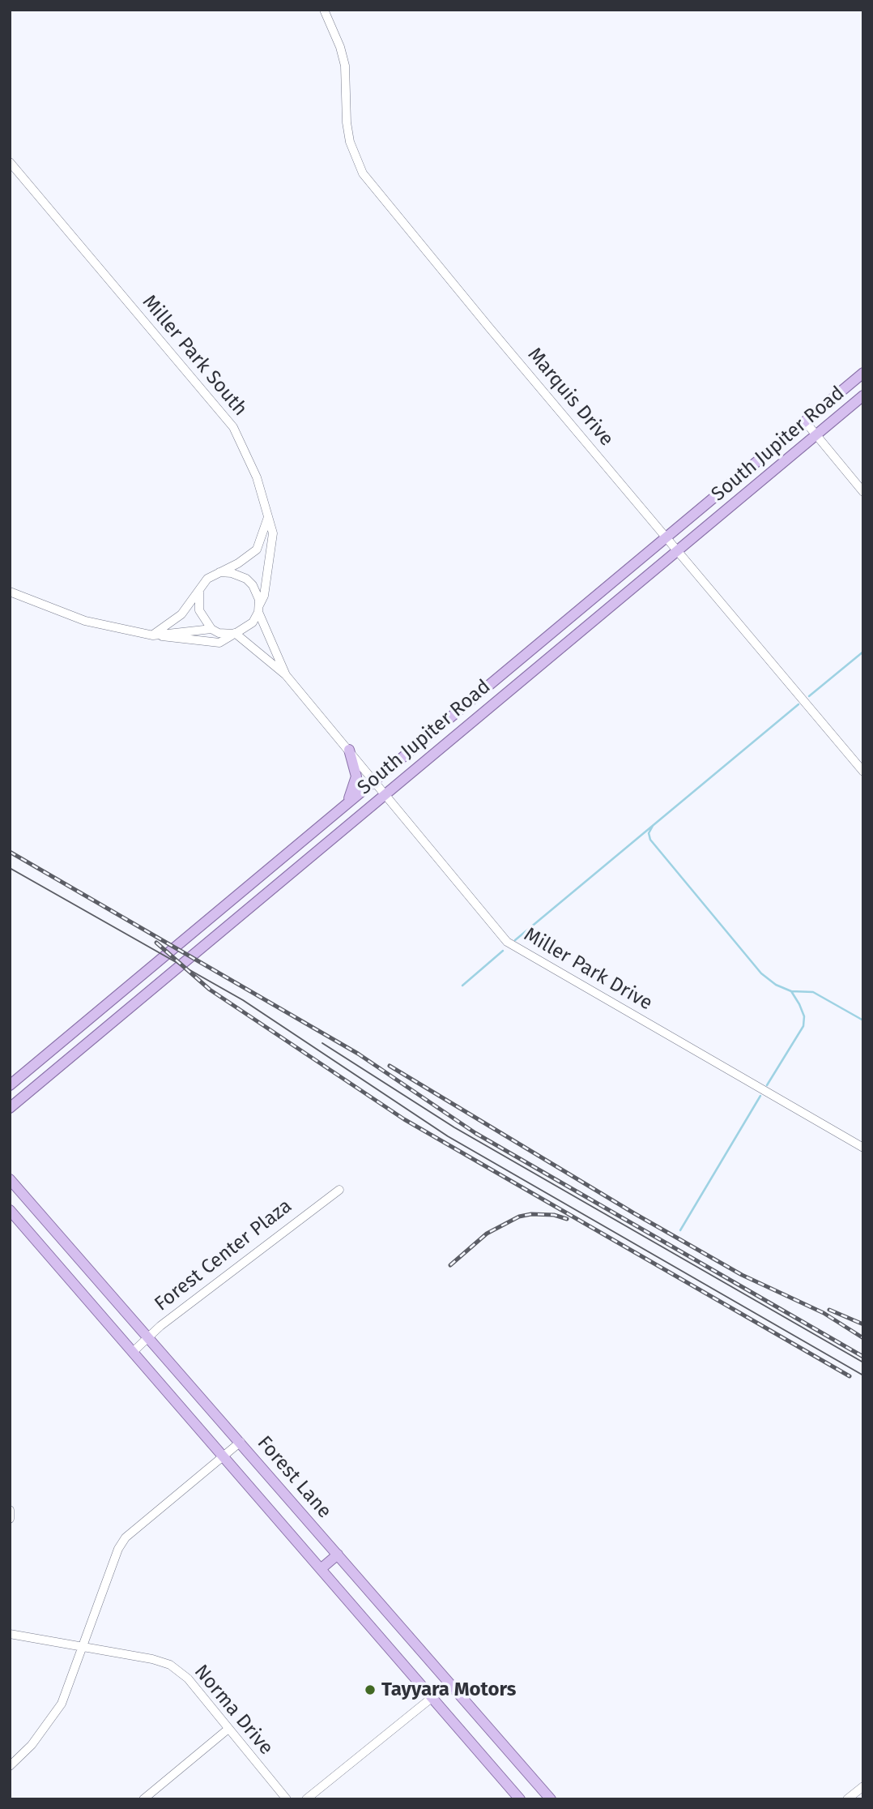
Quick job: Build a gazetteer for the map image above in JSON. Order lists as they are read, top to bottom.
{
  "streets": {
    "main road": ["South Jupiter Road", "Forest Lane"],
    "street": [
      "Miller Park South",
      "Marquis Drive",
      "Miller Park Drive",
      "Forest Center Plaza",
      "Norma Drive"
    ]
  },
  "crossings": [
    ["Marquis Drive", "South Jupiter Road"],
    ["South Jupiter Road", "Miller Park Drive"],
    ["Forest Center Plaza", "Forest Lane"]
  ],
  "places": ["Tayyara Motors"]
}
